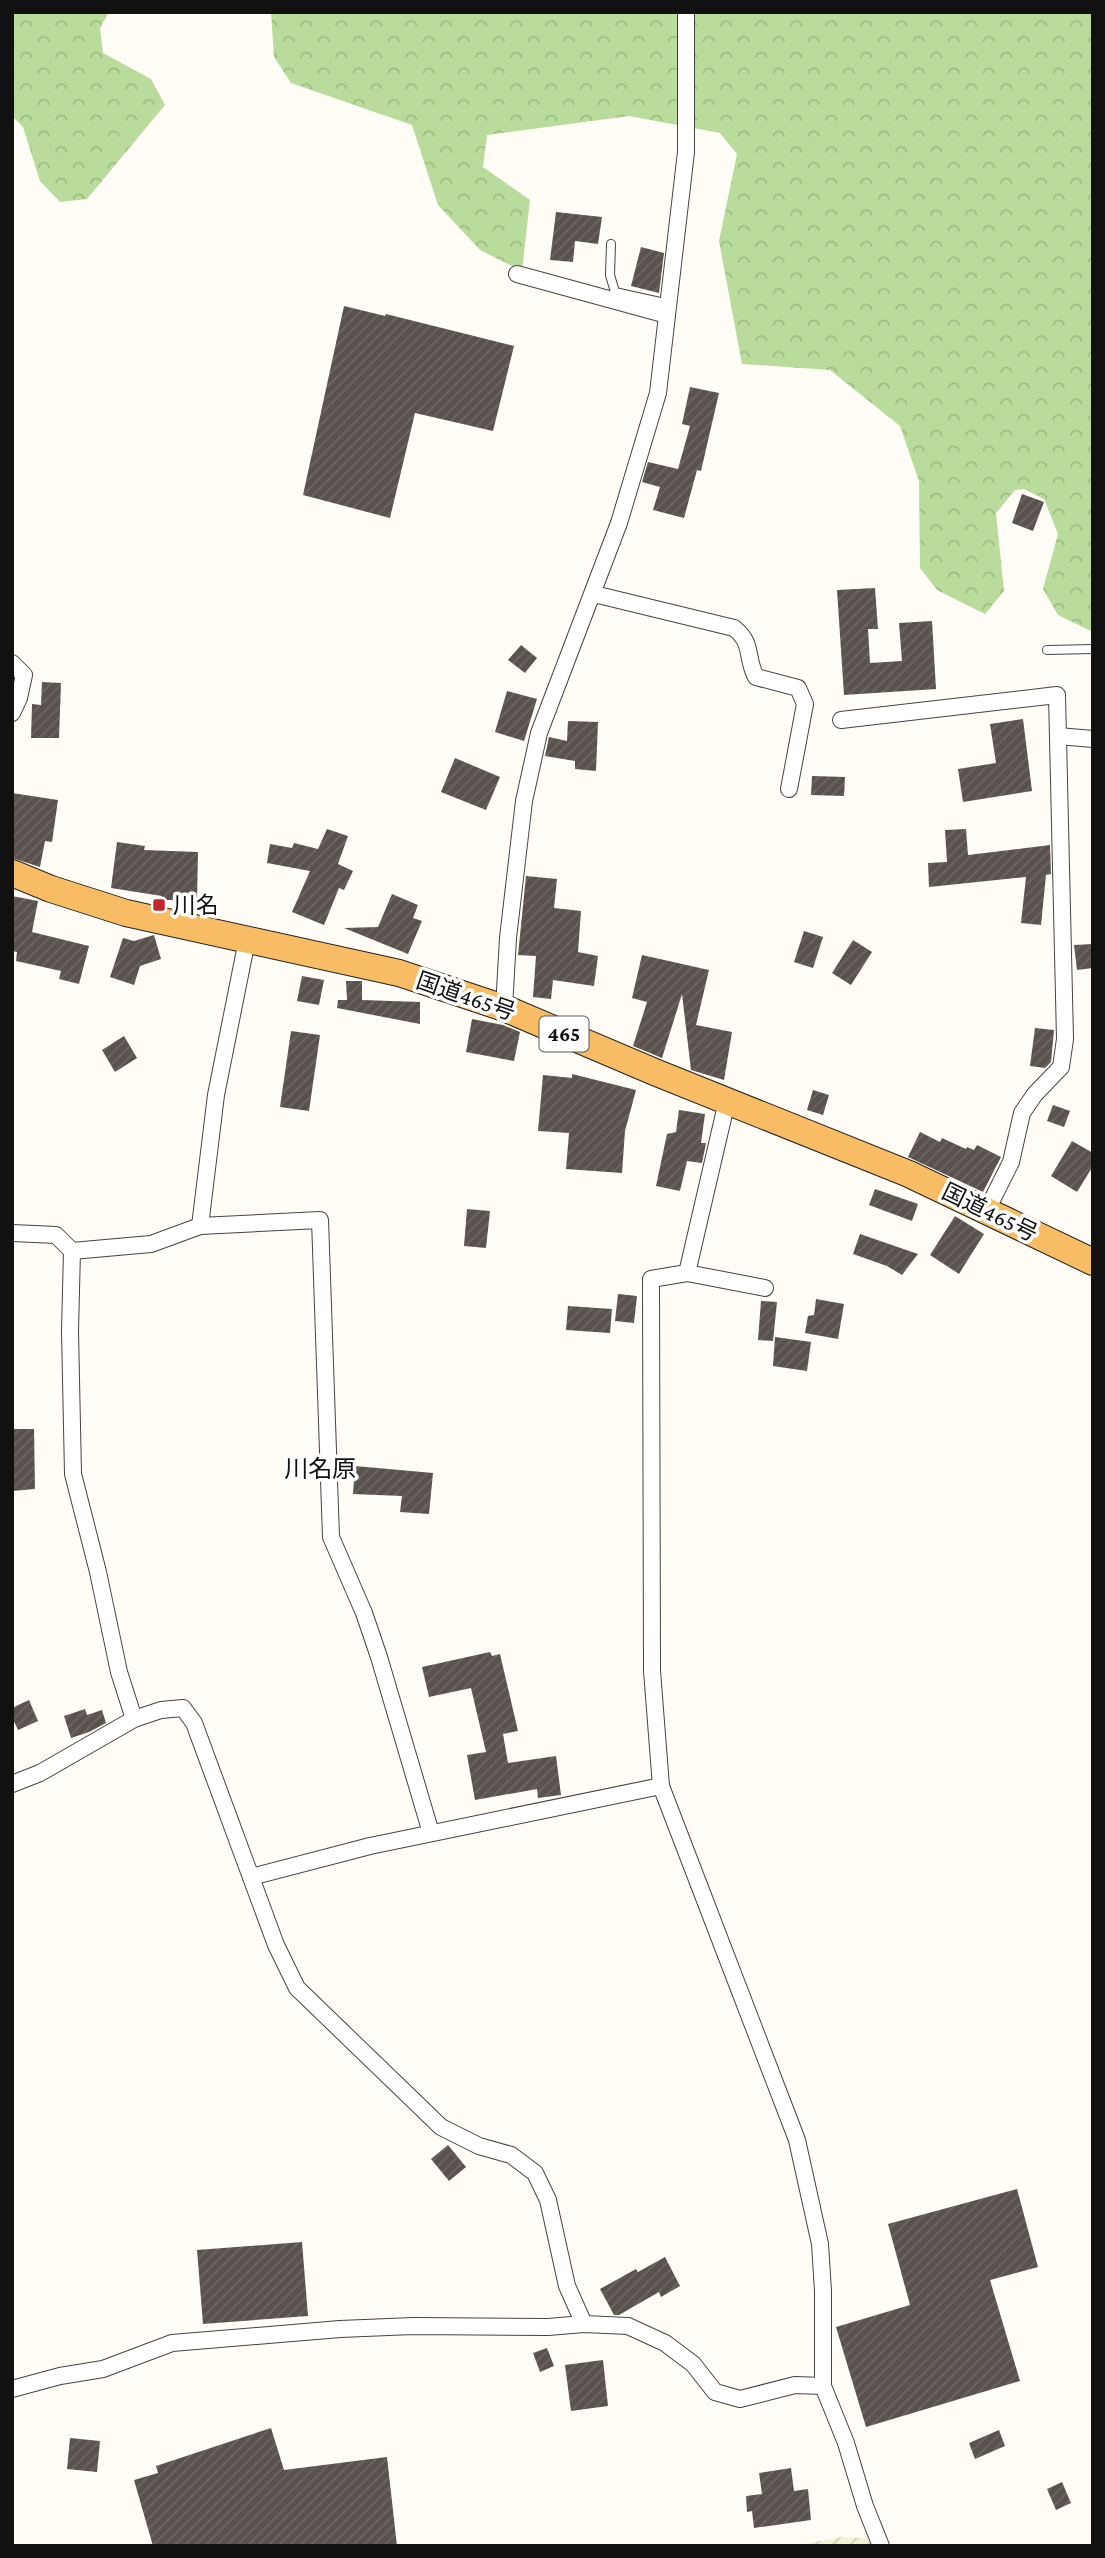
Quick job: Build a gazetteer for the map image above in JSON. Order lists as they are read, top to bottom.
{
  "streets": {
    "highway": ["国道465号", "465"]
  },
  "districts": ["川名原"],
  "places": {
    "transit": ["川名"]
  }
}
